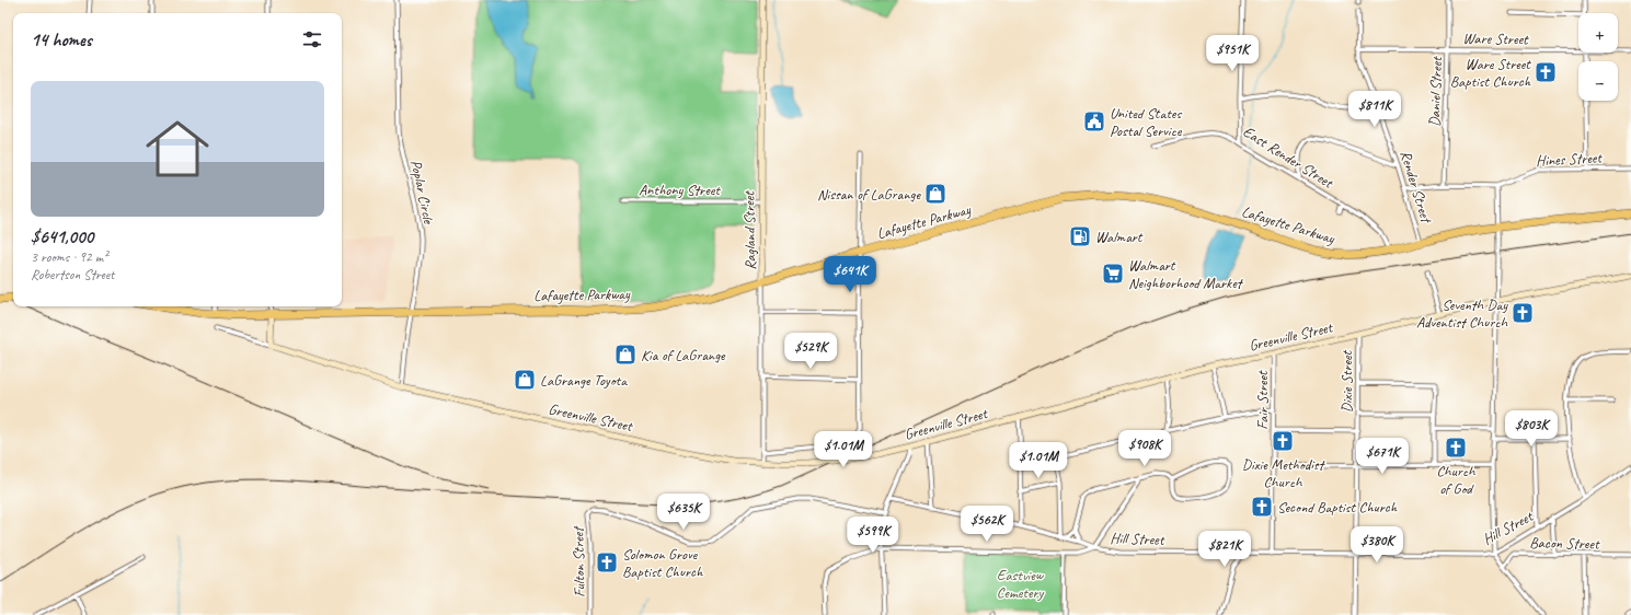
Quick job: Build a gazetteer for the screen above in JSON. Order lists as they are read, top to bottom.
{
  "streets": {
    "highway": ["Lafayette Parkway"],
    "street": [
      "Ware Street",
      "Daniel Street",
      "East Render Street",
      "Hines Street",
      "Render Street",
      "Anthony Street",
      "Poplar Circle",
      "Ragland Street",
      "Greenville Street",
      "Dixie Street",
      "Fair Street",
      "Hill Street",
      "Bacon Street",
      "Fulton Street"
    ]
  },
  "crossings": [
    ["Ware Street", "Daniel Street"],
    ["Ware Street", "Render Street"],
    ["Daniel Street", "Hines Street"],
    ["East Render Street", "Lafayette Parkway"],
    ["Hines Street", "Render Street"],
    ["Render Street", "Lafayette Parkway"],
    ["Anthony Street", "Ragland Street"],
    ["Poplar Circle", "Lafayette Parkway"],
    ["Poplar Circle", "Greenville Street"],
    ["Lafayette Parkway", "Ragland Street"],
    ["Ragland Street", "Greenville Street"],
    ["Greenville Street", "Dixie Street"],
    ["Greenville Street", "Fair Street"],
    ["Dixie Street", "Hill Street"],
    ["Fair Street", "Hill Street"]
  ],
  "parks": ["Eastview Cemetery"],
  "places": {
    "church": [
      "Ware Street Baptist Church",
      "Seventh Day Adventist Church",
      "Dixie Methodist Church",
      "Church of God",
      "Second Baptist Church",
      "Solomon Grove Baptist Church"
    ],
    "public building": ["United States Postal Service"],
    "shop": ["Nissan of LaGrange", "Kia of LaGrange", "LaGrange Toyota"],
    "fuel station": ["Walmart"],
    "supermarket": ["Walmart Neighborhood Market"]
  },
  "page": {
    "map_buttons": ["+", "−"],
    "heading": "14 homes",
    "price": [
      "$951K",
      "$811K",
      "$641K",
      "$529K",
      "$803K",
      "$908K",
      "$1.01M",
      "$671K",
      "$1.01M",
      "$635K",
      "$562K",
      "$599K",
      "$380K",
      "$821K"
    ],
    "list": [
      {
        "name": "$641,000",
        "note": "3 rooms · 92 m² · Robertson Street"
      }
    ]
  }
}
